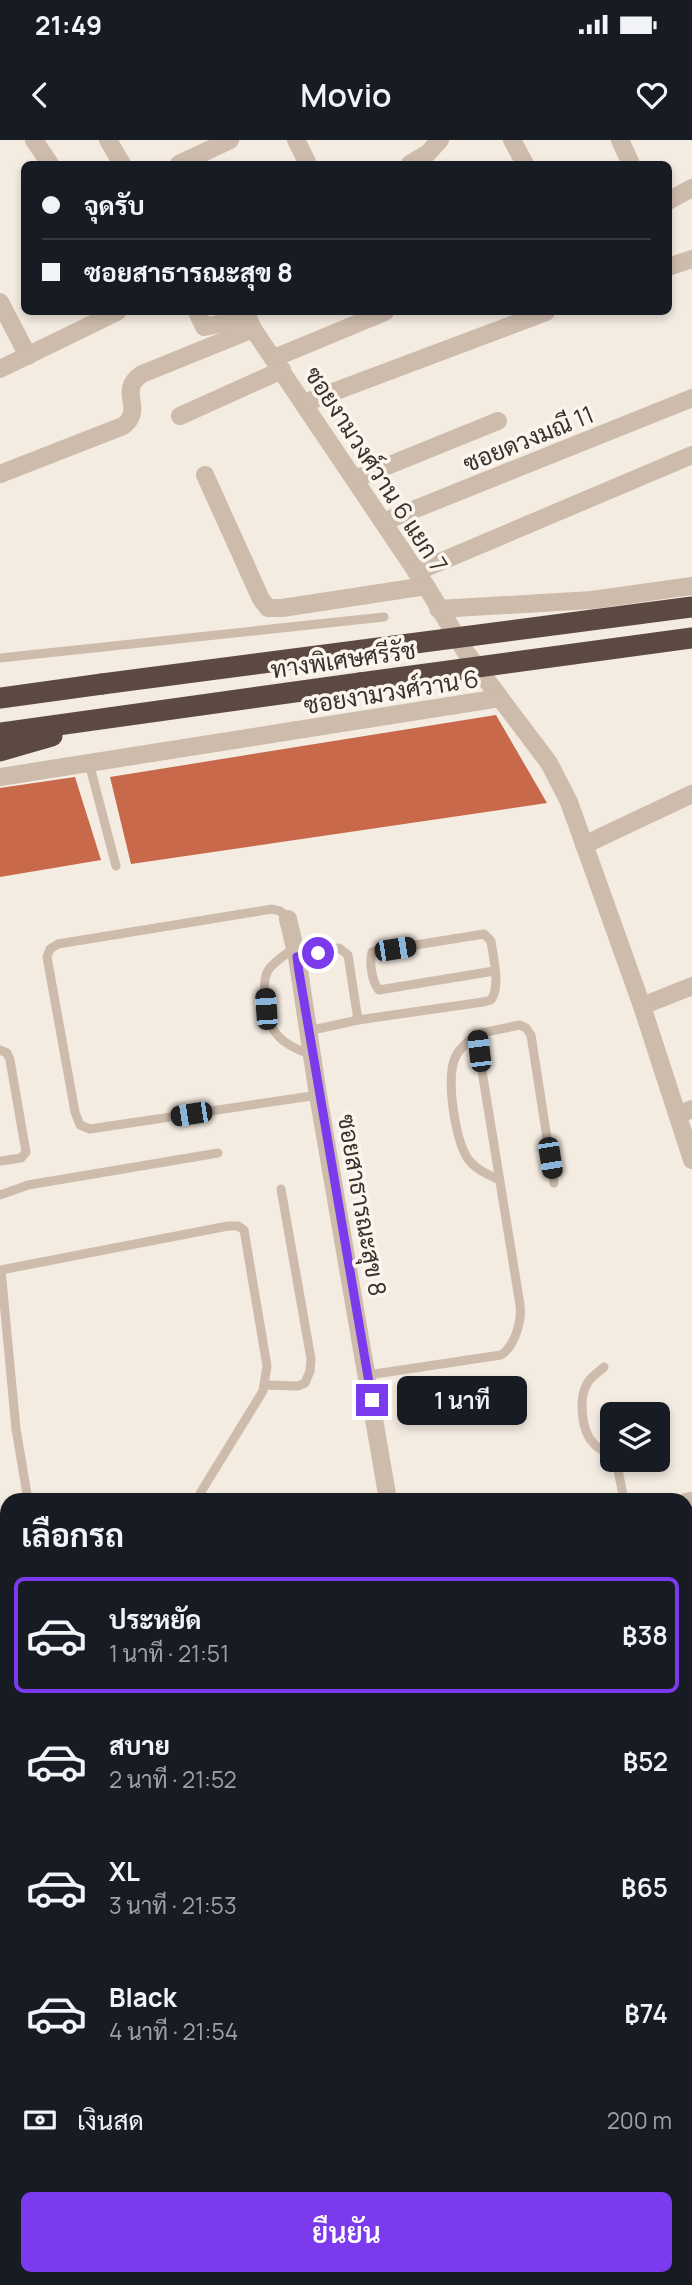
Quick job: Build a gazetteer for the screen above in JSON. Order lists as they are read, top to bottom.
{
  "streets": {
    "highway": ["ทางพิเศษศรีรัช"],
    "street": [
      "ซอยดวงมณี 11",
      "ซอยงามวงศ์วาน 6 แยก 7",
      "ซอยงามวงศ์วาน 6",
      "ซอยสาธารณะสุข 8"
    ]
  },
  "crossings": [
    ["ซอยดวงมณี 11", "ซอยงามวงศ์วาน 6 แยก 7"],
    ["ซอยงามวงศ์วาน 6 แยก 7", "ซอยงามวงศ์วาน 6"]
  ],
  "page": {
    "status": "21:49",
    "header": "Movio",
    "banner": ["จุดรับ", "ซอยสาธารณะสุข 8"],
    "bubble": "1 นาที",
    "heading": "เลือกรถ",
    "list": [
      {
        "name": "ประหยัด",
        "note": "1 นาที · 21:51",
        "value": "฿38"
      },
      {
        "name": "สบาย",
        "note": "2 นาที · 21:52",
        "value": "฿52"
      },
      {
        "name": "XL",
        "note": "3 นาที · 21:53",
        "value": "฿65"
      },
      {
        "name": "Black",
        "note": "4 นาที · 21:54",
        "value": "฿74"
      }
    ],
    "pay": ["เงินสด", "200 m"],
    "buttons": "ยืนยัน"
  }
}
